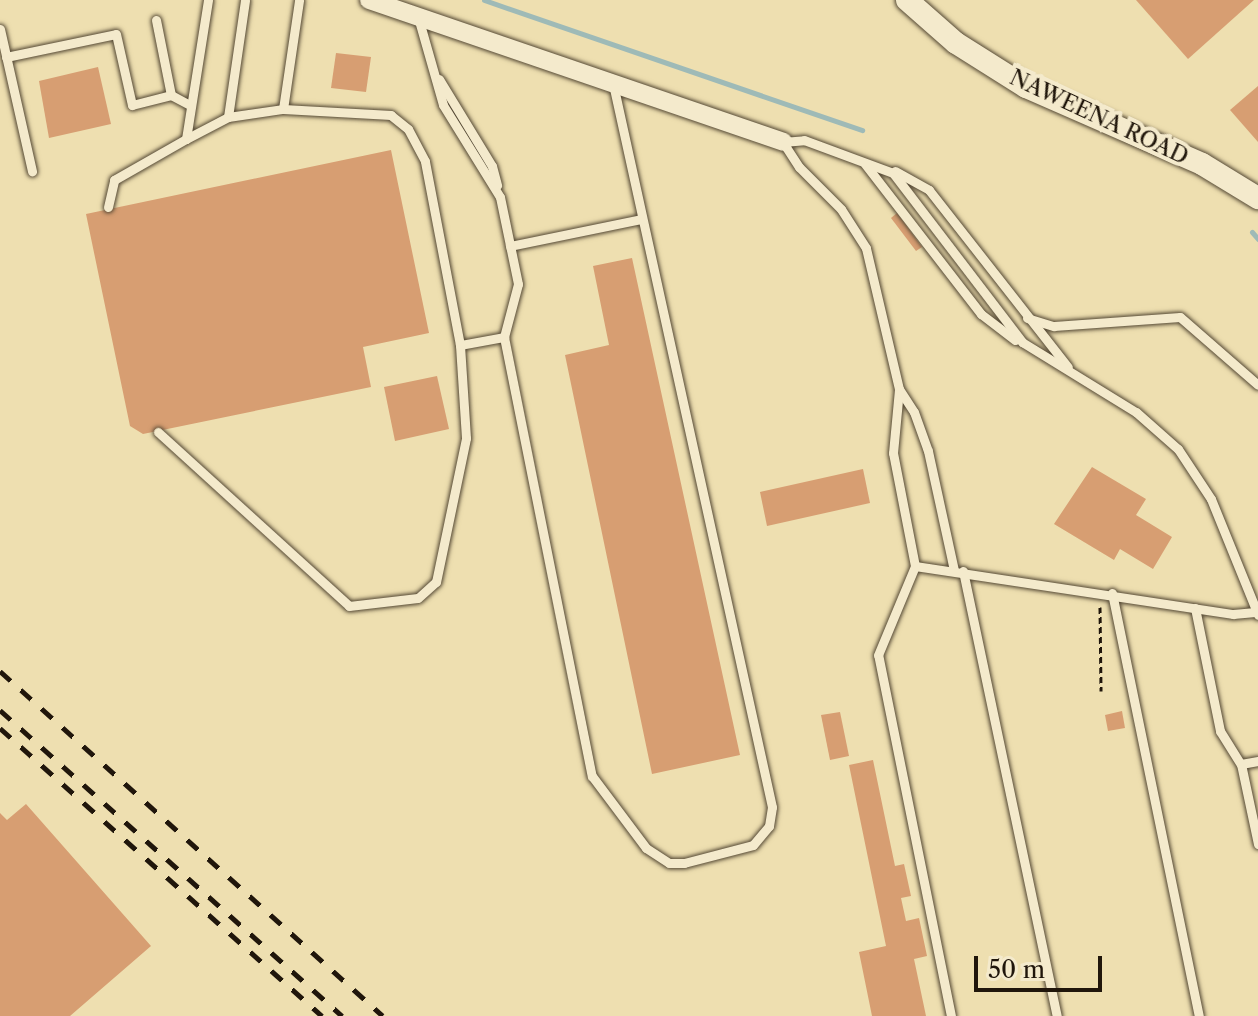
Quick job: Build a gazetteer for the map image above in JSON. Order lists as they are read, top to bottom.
{
  "streets": {
    "street": ["NAWEENA ROAD"]
  },
  "scale_bar": "50 m"
}
